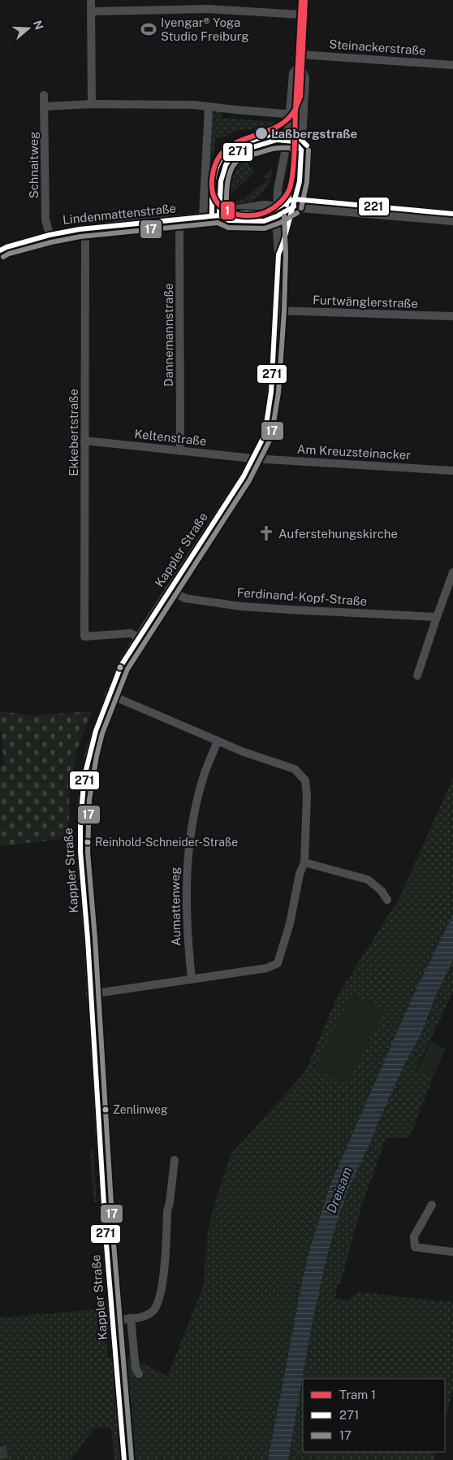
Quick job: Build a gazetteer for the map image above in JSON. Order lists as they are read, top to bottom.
{
  "streets": {
    "street": [
      "Steinackerstraße",
      "Schnaitweg",
      "Lindenmattenstraße",
      "Furtwänglerstraße",
      "Dannemannstraße",
      "Ekkebertstraße",
      "Keltenstraße",
      "Am Kreuzsteinacker",
      "Kappler Straße",
      "Ferdinand-Kopf-Straße",
      "Aumattenweg"
    ]
  },
  "crossings": [
    ["Schnaitweg", "Lindenmattenstraße"],
    ["Lindenmattenstraße", "Dannemannstraße"],
    ["Lindenmattenstraße", "Ekkebertstraße"],
    ["Lindenmattenstraße", "Kappler Straße"],
    ["Furtwänglerstraße", "Kappler Straße"],
    ["Dannemannstraße", "Keltenstraße"],
    ["Ekkebertstraße", "Keltenstraße"],
    ["Ekkebertstraße", "Kappler Straße"],
    ["Keltenstraße", "Am Kreuzsteinacker"],
    ["Keltenstraße", "Kappler Straße"],
    ["Am Kreuzsteinacker", "Kappler Straße"],
    ["Kappler Straße", "Ferdinand-Kopf-Straße"]
  ],
  "water": ["Dreisam"],
  "places": {
    "sports": ["Iyengar® Yoga Studio Freiburg"],
    "other": ["Laßbergstraße", "Reinhold-Schneider-Straße", "Zenlinweg"],
    "church": ["Auferstehungskirche"]
  },
  "lines": [
    "tram line 1",
    "transit line 221",
    "transit line 271",
    "transit line 17"
  ],
  "legend": ["Tram 1", "271", "17"],
  "north": "right"
}
